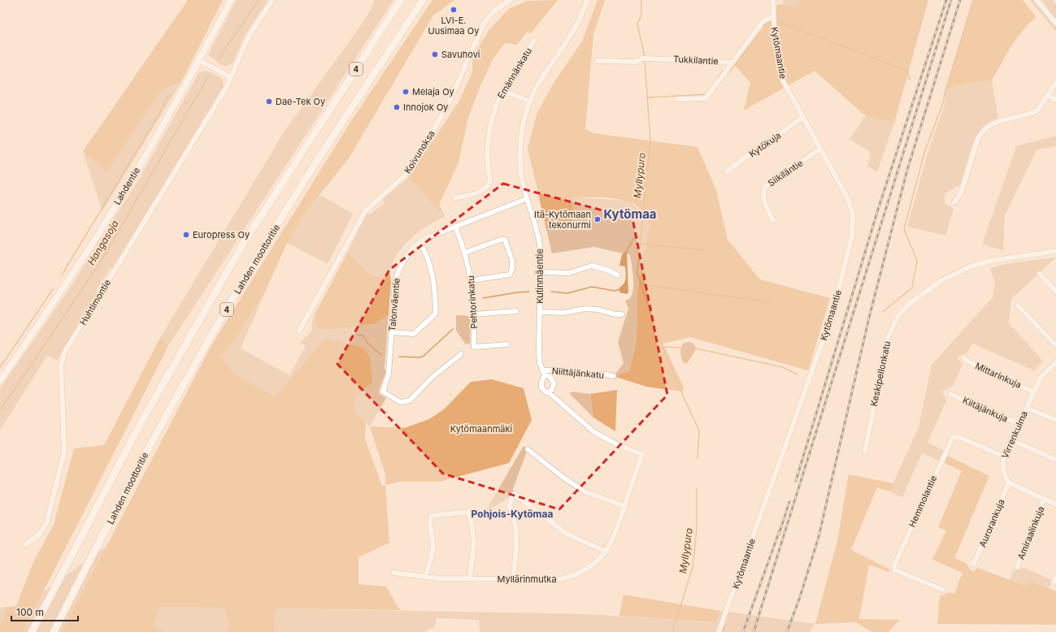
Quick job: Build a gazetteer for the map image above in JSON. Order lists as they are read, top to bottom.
{
  "streets": {
    "highway": ["4", "Lahden moottoritie"],
    "main road": ["Lahdentie"],
    "street": [
      "Kytömaantie",
      "Tukkilantie",
      "Emännänkatu",
      "Kytökuja",
      "Koivunoksa",
      "Siikiläntie",
      "Kutinmäentie",
      "Huhtimontie",
      "Pehtorinkatu",
      "Talonväentie",
      "Niittäjänkatu",
      "Keskipellonkatu",
      "Mittarinkuja",
      "Kiitäjänkuja",
      "Virrenkulma",
      "Hemmolantie",
      "Aurorankuja",
      "Amiraalinkuja",
      "Myllärinmutka"
    ]
  },
  "crossings": [
    ["Kytömaantie", "Kytökuja"],
    ["Kytömaantie", "Siikiläntie"],
    ["Kutinmäentie", "Talonväentie"],
    ["Kutinmäentie", "Niittäjänkatu"],
    ["Kutinmäentie", "Myllärinmutka"],
    ["Pehtorinkatu", "Talonväentie"],
    ["Mittarinkuja", "Virrenkulma"],
    ["Kiitäjänkuja", "Virrenkulma"],
    ["Virrenkulma", "Hemmolantie"],
    ["Virrenkulma", "Aurorankuja"]
  ],
  "districts": ["Kytömaa", "Pohjois-Kytömaa"],
  "water": ["Myllypuro", "Hangasoja"],
  "parks": ["Kytömaanmäki"],
  "places": [
    "LVI-E. Uusimaa Oy",
    "Savuhovi",
    "Melaja Oy",
    "Dae-Tek Oy",
    "Innojok Oy",
    "Itä-Kytömaan tekonurmi",
    "Europress Oy"
  ],
  "scale_bar": "100 m"
}
